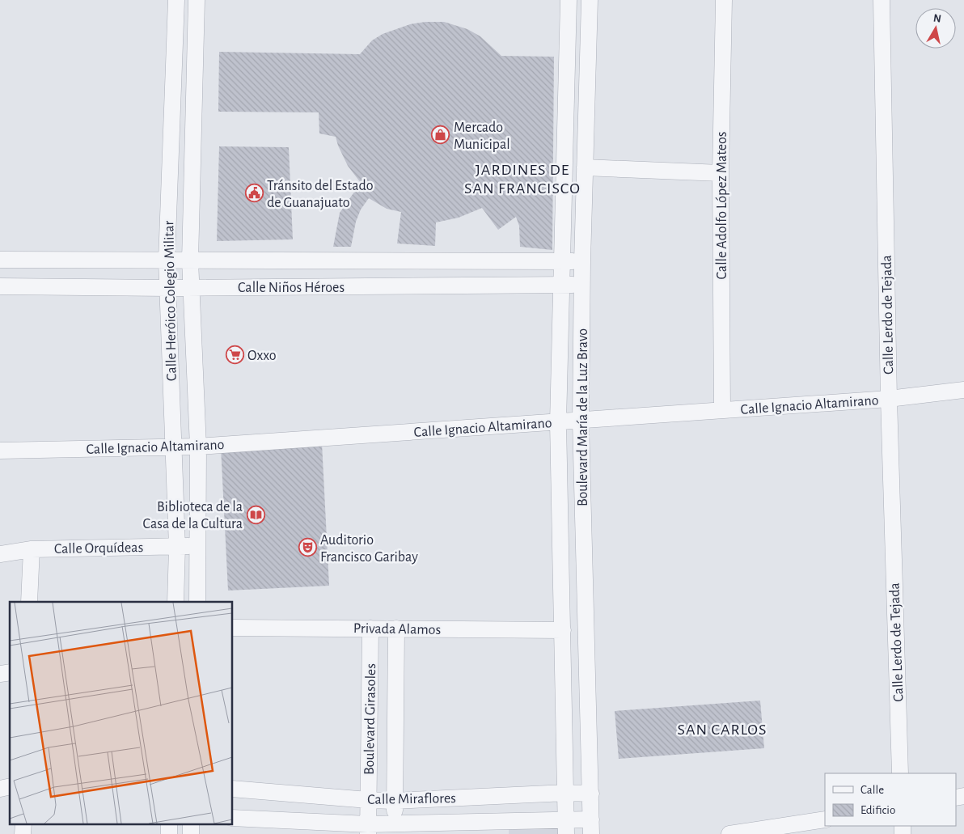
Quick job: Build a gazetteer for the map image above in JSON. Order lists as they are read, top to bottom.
{
  "streets": {
    "street": [
      "Calle Adolfo López Mateos",
      "Calle Niños Héroes",
      "Calle Heróico Colegio Militar",
      "Calle Lerdo de Tejada",
      "Calle Ignacio Altamirano",
      "Boulevard María de la Luz Bravo",
      "Calle Orquídeas",
      "Privada Alamos",
      "Boulevard Girasoles",
      "Calle Miraflores"
    ]
  },
  "crossings": [
    ["Calle Adolfo López Mateos", "Calle Ignacio Altamirano"],
    ["Calle Niños Héroes", "Calle Heróico Colegio Militar"],
    ["Calle Niños Héroes", "Boulevard María de la Luz Bravo"],
    ["Calle Heróico Colegio Militar", "Calle Ignacio Altamirano"],
    ["Calle Heróico Colegio Militar", "Calle Orquídeas"],
    ["Calle Lerdo de Tejada", "Calle Ignacio Altamirano"],
    ["Calle Ignacio Altamirano", "Boulevard María de la Luz Bravo"],
    ["Boulevard María de la Luz Bravo", "Privada Alamos"],
    ["Boulevard María de la Luz Bravo", "Calle Miraflores"],
    ["Privada Alamos", "Boulevard Girasoles"],
    ["Boulevard Girasoles", "Calle Miraflores"]
  ],
  "districts": ["JARDINES DE SAN FRANCISCO", "SAN CARLOS"],
  "places": {
    "shop": ["Mercado Municipal"],
    "public building": ["Tránsito del Estado de Guanajuato"],
    "supermarket": ["Oxxo"],
    "library": ["Biblioteca de la Casa de la Cultura"],
    "theatre": ["Auditorio Francisco Garibay"]
  },
  "legend": ["Calle", "Edificio"],
  "north": "top"
}
